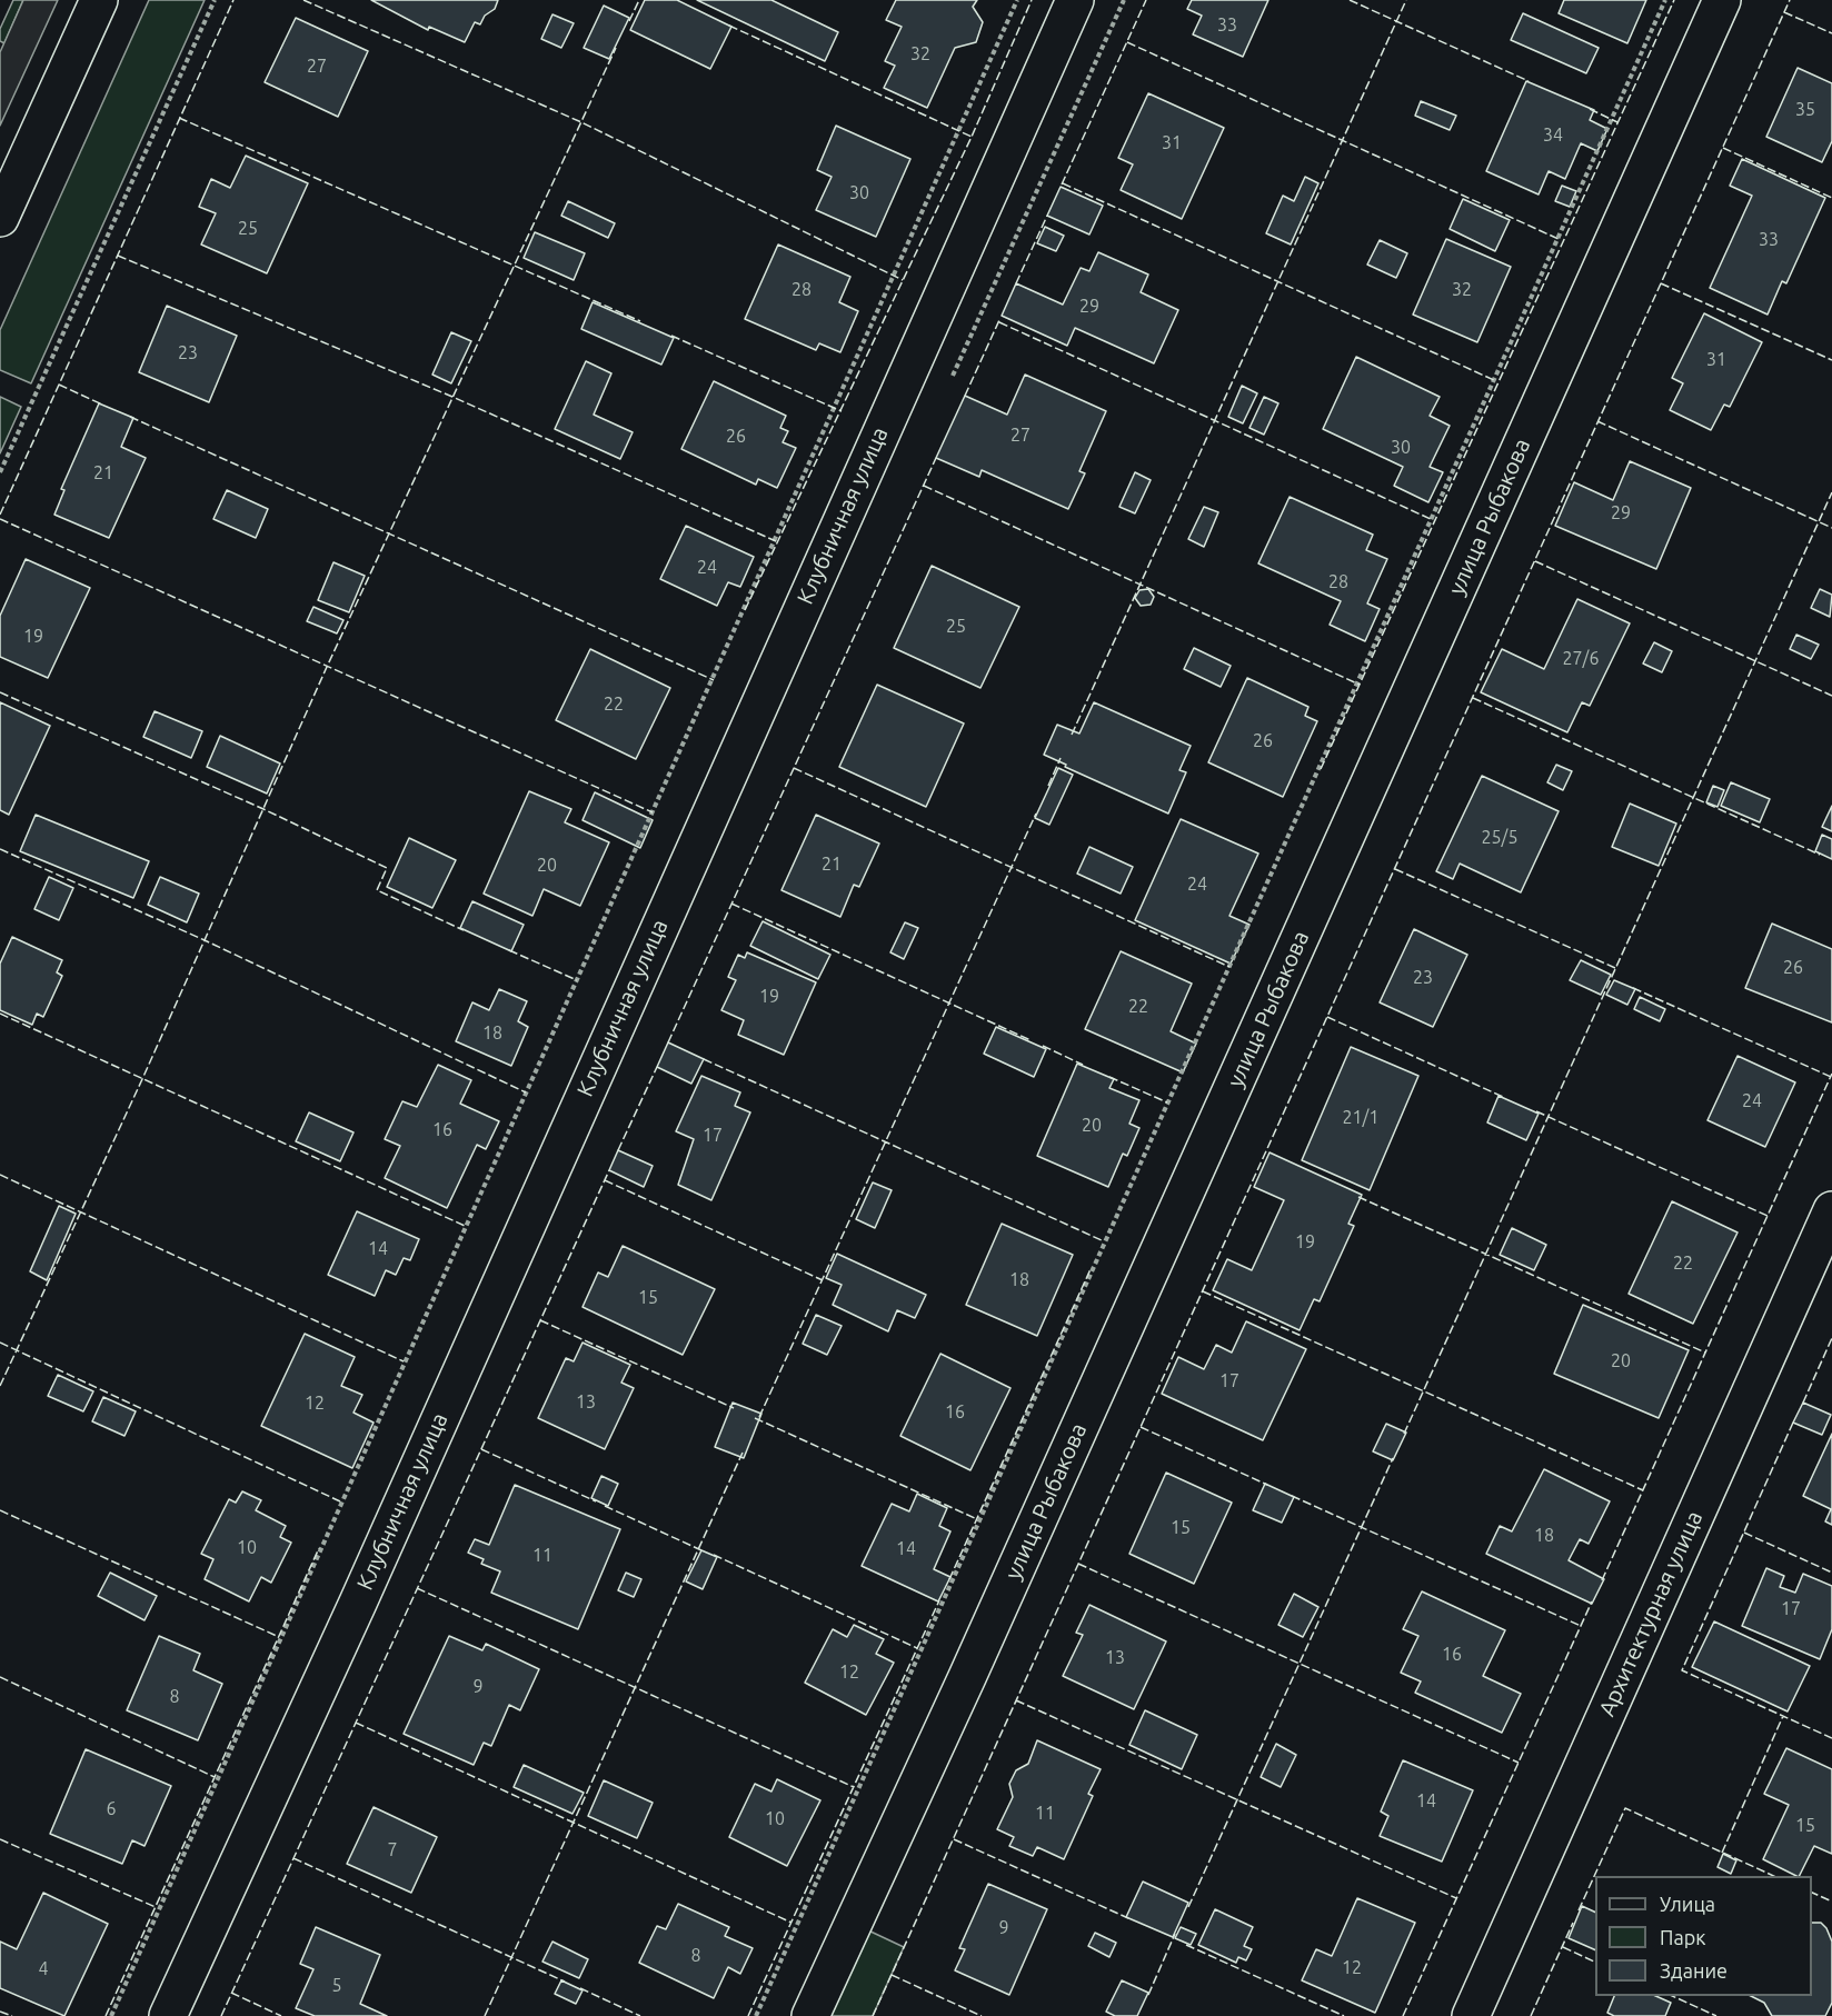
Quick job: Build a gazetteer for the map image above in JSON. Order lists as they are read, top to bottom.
{
  "streets": {
    "street": ["Клубничная улица", "улица Рыбакова", "Архитектурная улица"]
  },
  "house_numbers": [
    "33",
    "32",
    "27",
    "35",
    "34",
    "31",
    "30",
    "25",
    "33",
    "28",
    "32",
    "29",
    "23",
    "31",
    "27",
    "26",
    "30",
    "21",
    "29",
    "24",
    "28",
    "25",
    "19",
    "27/6",
    "22",
    "26",
    "25/5",
    "21",
    "20",
    "24",
    "26",
    "23",
    "19",
    "22",
    "18",
    "24",
    "21/1",
    "20",
    "16",
    "17",
    "19",
    "14",
    "22",
    "18",
    "15",
    "20",
    "17",
    "13",
    "12",
    "16",
    "15",
    "18",
    "10",
    "14",
    "11",
    "17",
    "16",
    "13",
    "12",
    "9",
    "8",
    "14",
    "6",
    "11",
    "10",
    "15",
    "7",
    "9",
    "8",
    "12",
    "4",
    "5"
  ],
  "legend": ["Улица", "Парк", "Здание"]
}
